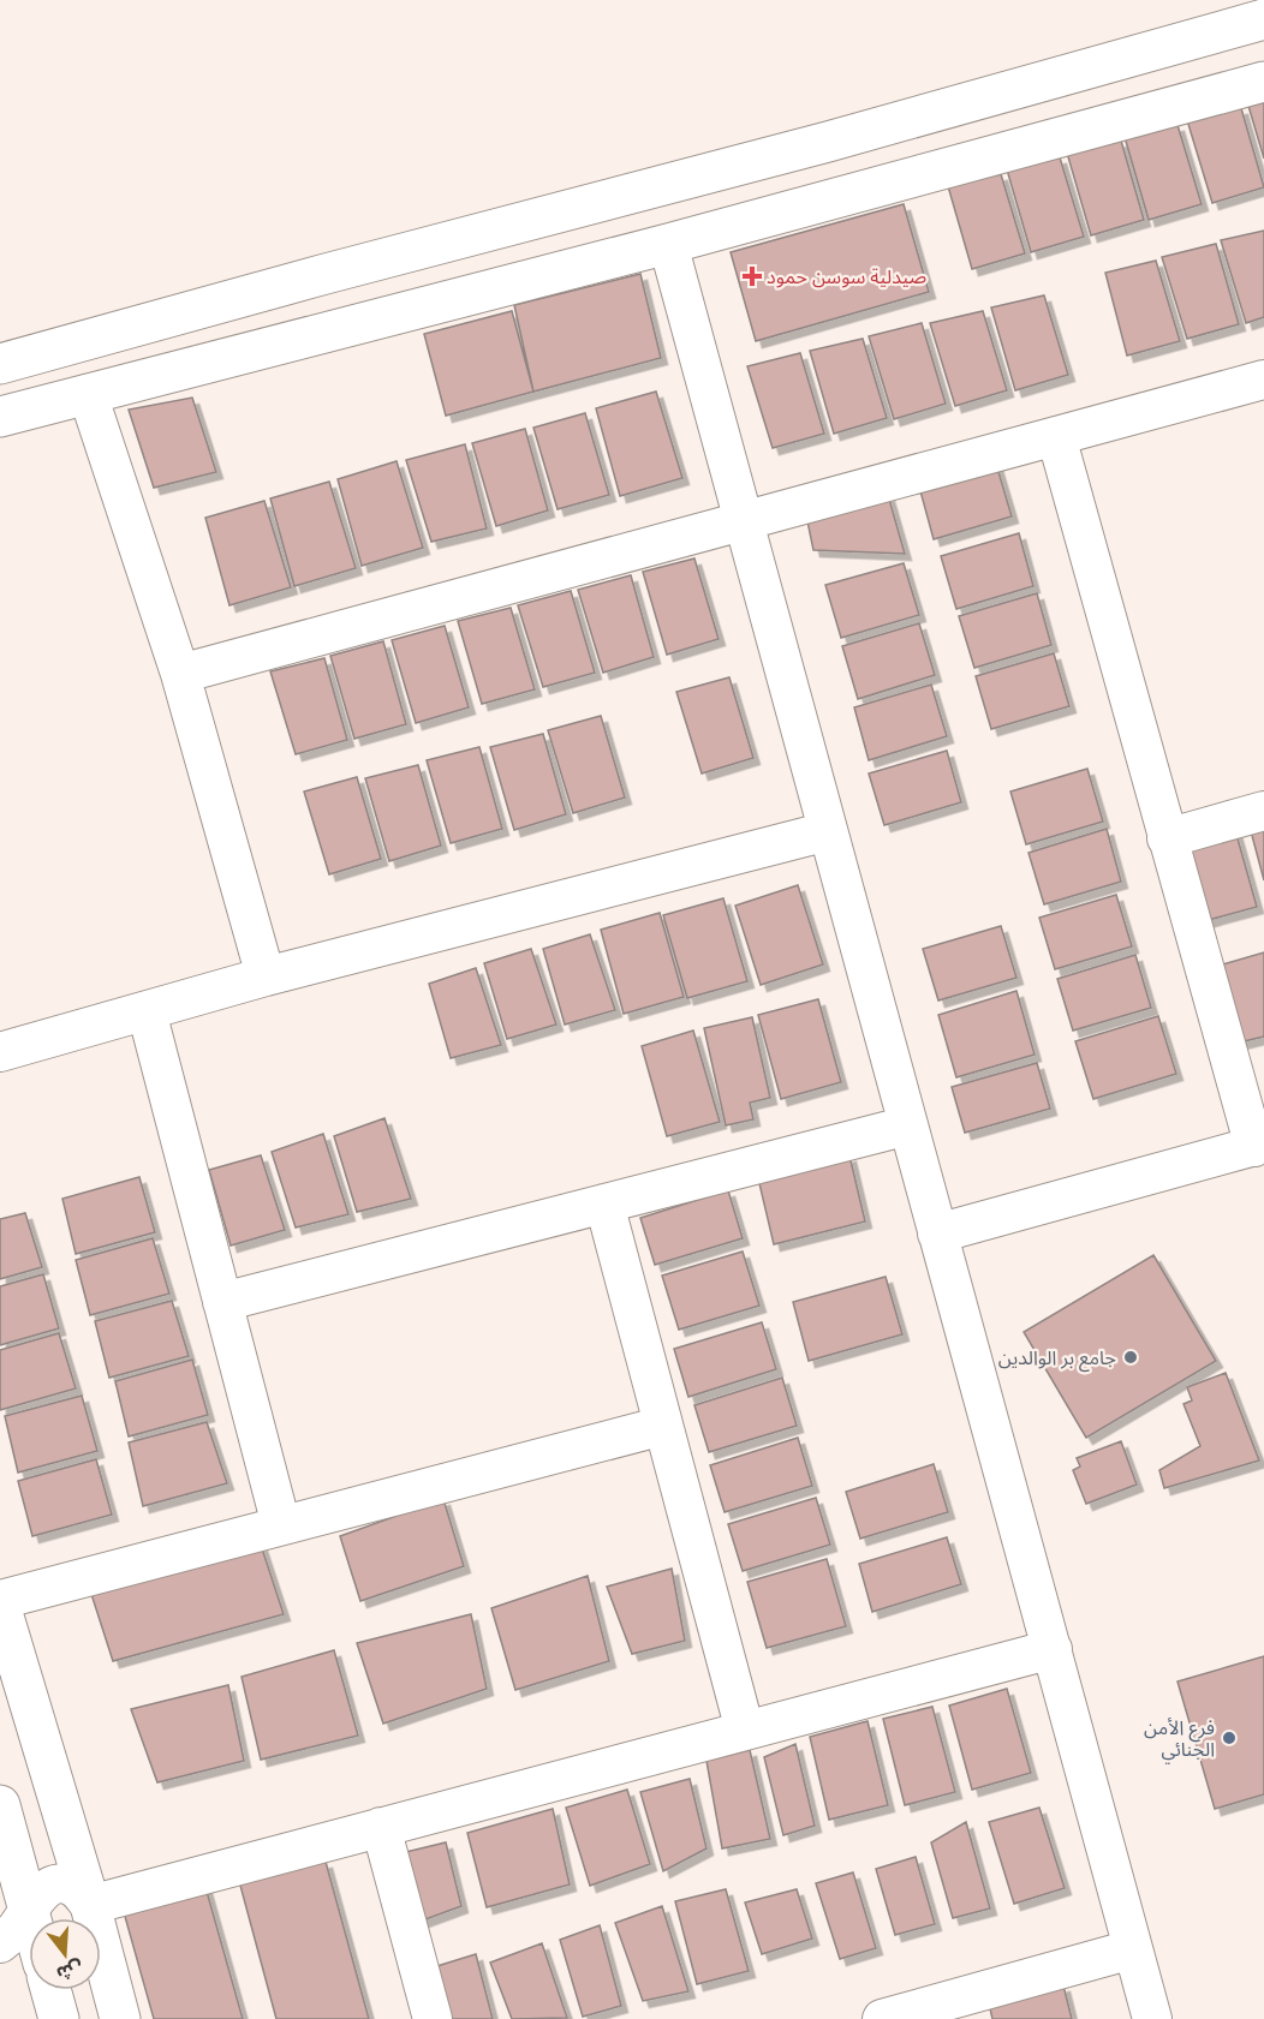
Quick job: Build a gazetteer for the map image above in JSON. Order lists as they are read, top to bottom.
{
  "places": {
    "health": ["صيدلية سوسن حمود"],
    "other": ["جامع بر الوالدين", "فرع الأمن الجنائي"]
  },
  "north": "bottom"
}
